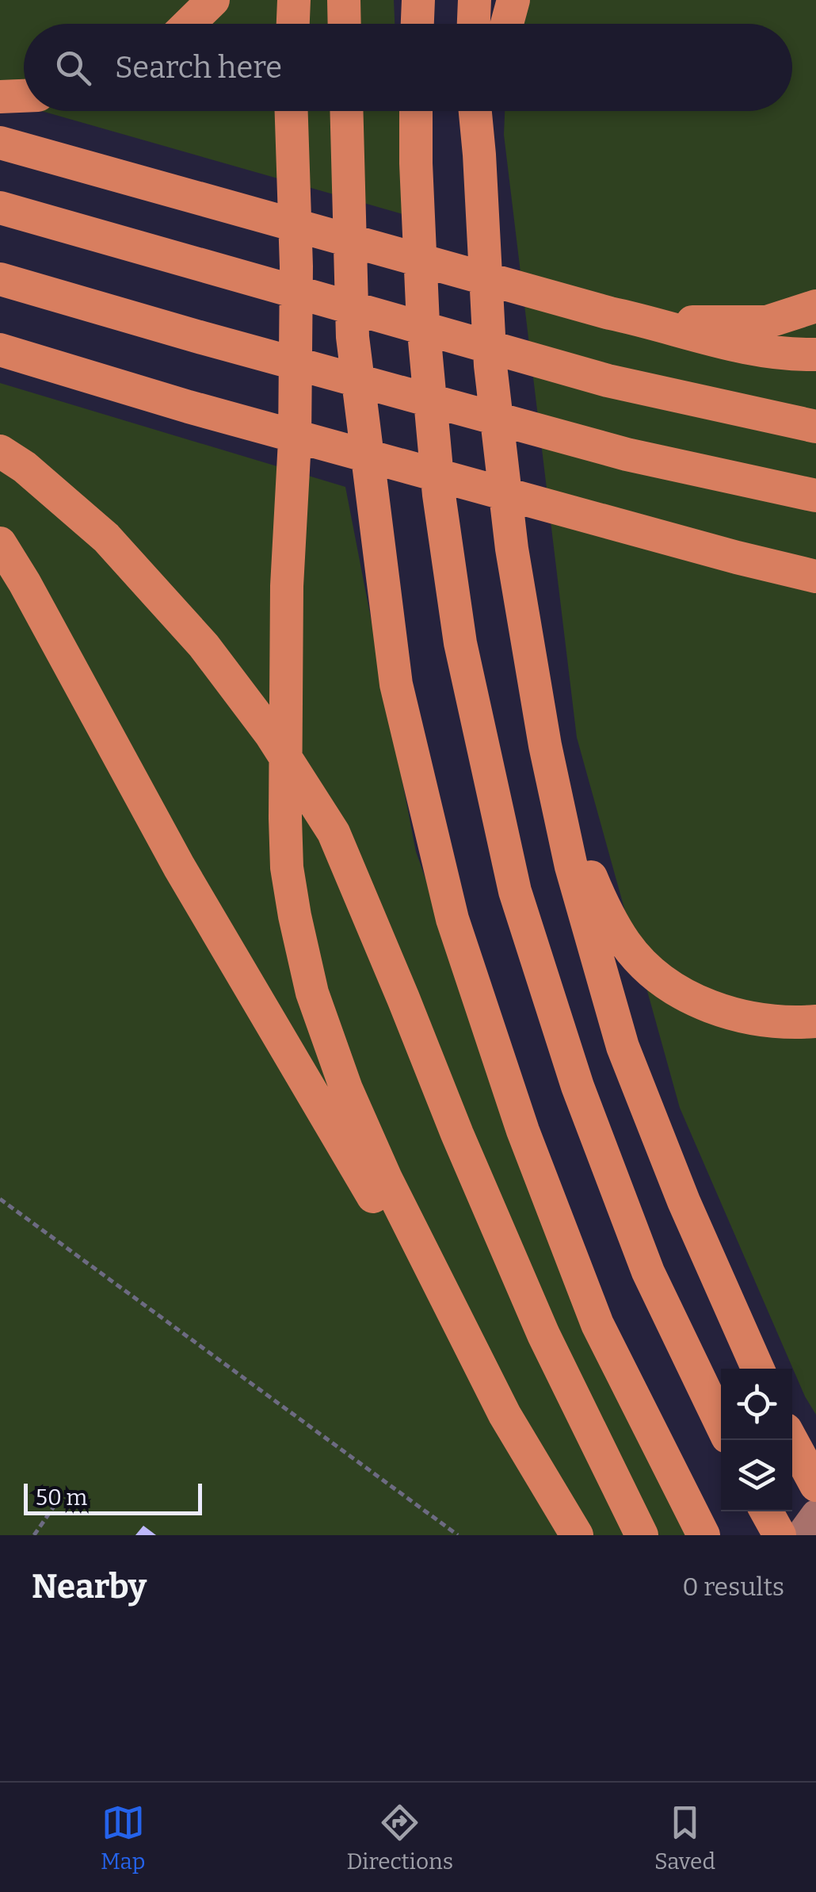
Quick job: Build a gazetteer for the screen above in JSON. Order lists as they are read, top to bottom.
{
  "scale_bar": "50 m",
  "page": {
    "search": "Search here",
    "scale": "50 m",
    "heading": ["Nearby", "0 results"],
    "nav": ["Map", "Directions", "Saved"]
  }
}
